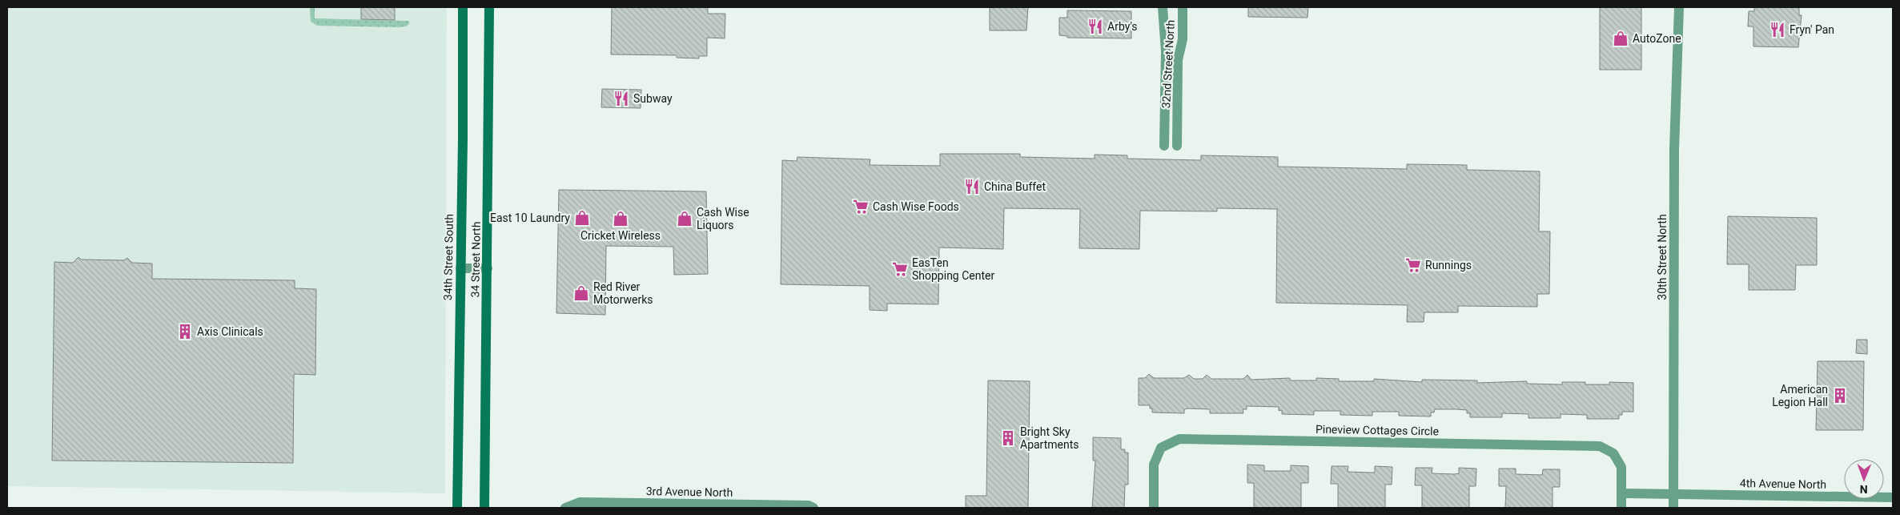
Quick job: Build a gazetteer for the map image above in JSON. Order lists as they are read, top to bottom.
{
  "streets": {
    "main road": ["34th Street South", "34 Street North"],
    "street": [
      "32nd Street North",
      "30th Street North",
      "Pineview Cottages Circle",
      "4th Avenue North",
      "3rd Avenue North"
    ]
  },
  "crossings": [
    ["30th Street North", "4th Avenue North"]
  ],
  "places": {
    "restaurant": [
      "Arby's",
      "Fryn' Pan",
      "Subway",
      "China Buffet"
    ],
    "shop": [
      "AutoZone",
      "East 10 Laundry",
      "Cricket Wireless",
      "Cash Wise Liquors",
      "Red River Motorwerks"
    ],
    "supermarket": ["Cash Wise Foods", "Runnings", "EasTen Shopping Center"],
    "building": ["Axis Clinicals", "American Legion Hall", "Bright Sky Apartments"]
  },
  "north": "bottom"
}
